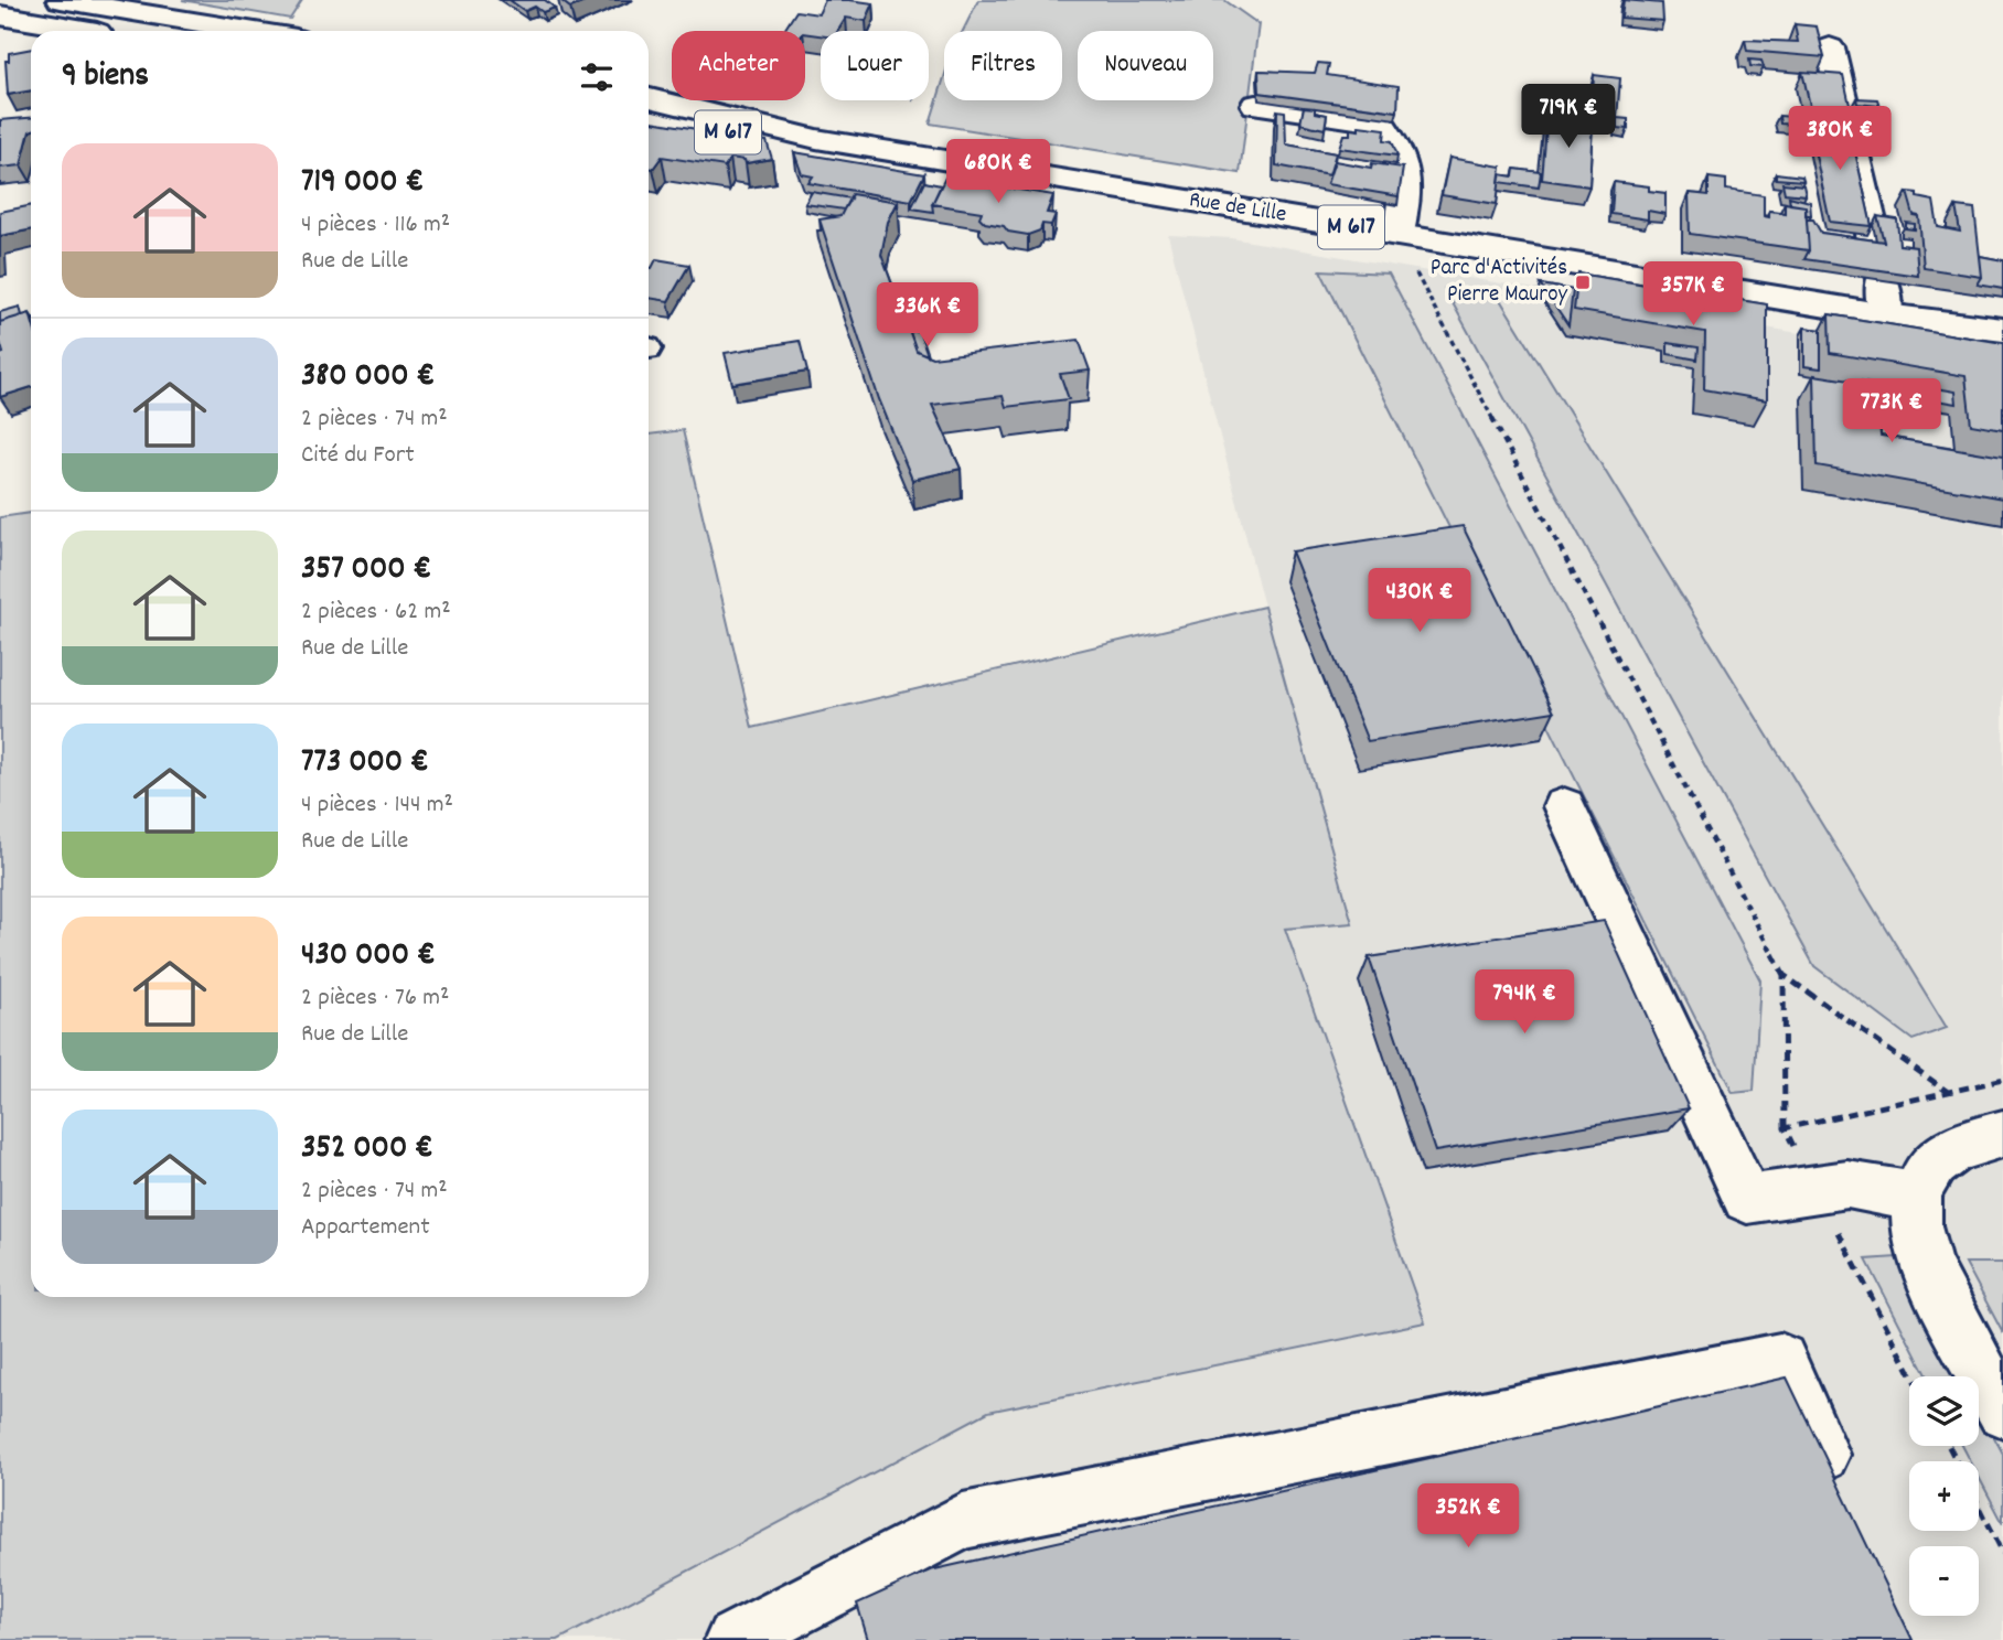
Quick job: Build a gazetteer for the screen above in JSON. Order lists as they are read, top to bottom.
{
  "streets": {
    "main road": ["M 617", "Rue de Lille"]
  },
  "places": {
    "transit": ["Parc d'Activités Pierre Mauroy"]
  },
  "page": {
    "chip": [
      "Acheter",
      "Louer",
      "Filtres",
      "Nouveau"
    ],
    "heading": "9 biens",
    "price": [
      "719K €",
      "380K €",
      "680K €",
      "357K €",
      "336K €",
      "773K €",
      "430K €",
      "794K €",
      "352K €"
    ],
    "list": [
      {
        "name": "719 000 €",
        "note": "4 pièces · 116 m² · Rue de Lille"
      },
      {
        "name": "380 000 €",
        "note": "2 pièces · 74 m² · Cité du Fort"
      },
      {
        "name": "357 000 €",
        "note": "2 pièces · 62 m² · Rue de Lille"
      },
      {
        "name": "773 000 €",
        "note": "4 pièces · 144 m² · Rue de Lille"
      },
      {
        "name": "430 000 €",
        "note": "2 pièces · 76 m² · Rue de Lille"
      },
      {
        "name": "352 000 €",
        "note": "2 pièces · 74 m² · Appartement"
      }
    ],
    "map_buttons": ["+", "−"]
  }
}
